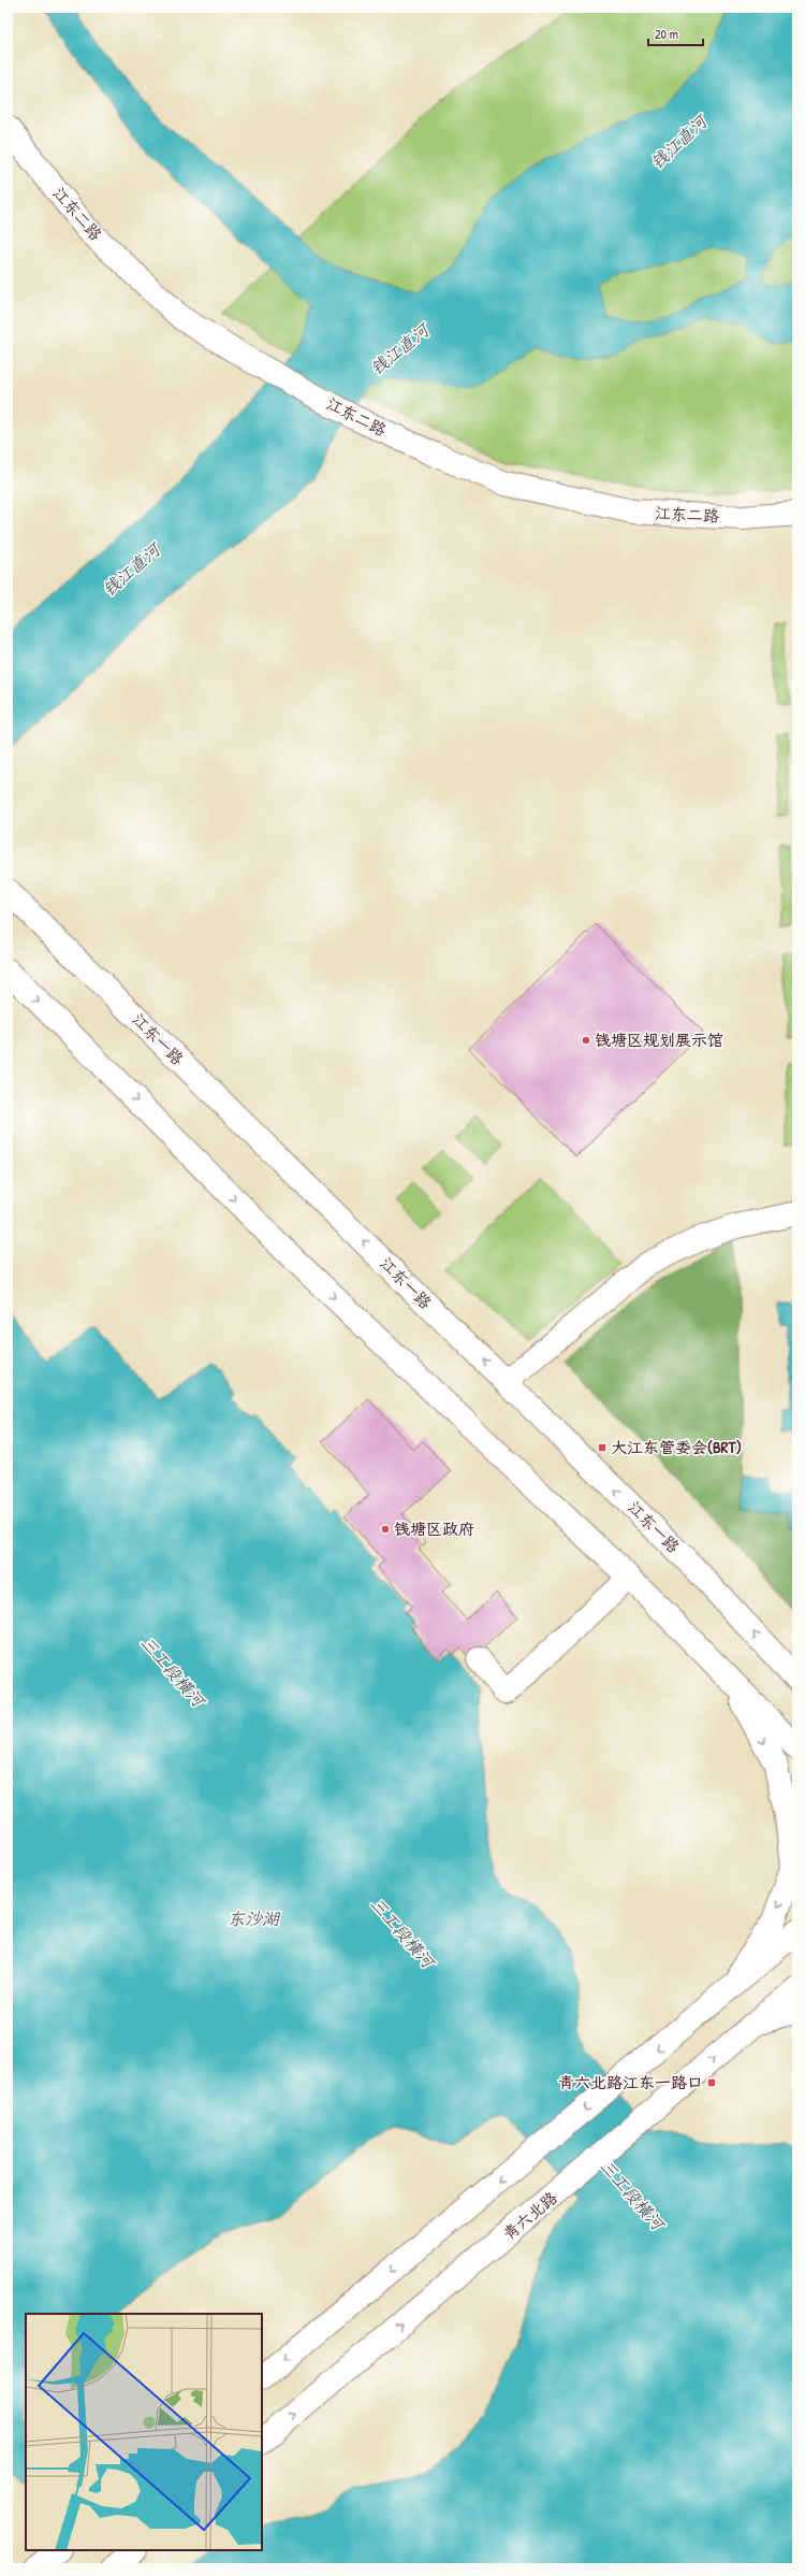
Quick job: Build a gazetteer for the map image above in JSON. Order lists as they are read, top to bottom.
{
  "streets": {
    "main road": ["江东二路", "江东一路", "青六北路"]
  },
  "water": ["钱江直河", "三工段横河", "东沙湖"],
  "places": {
    "other": ["钱塘区规划展示馆", "钱塘区政府"],
    "transit": ["大江东管委会(BRT)", "青六北路江东一路口"]
  },
  "scale_bar": "20 m"
}
